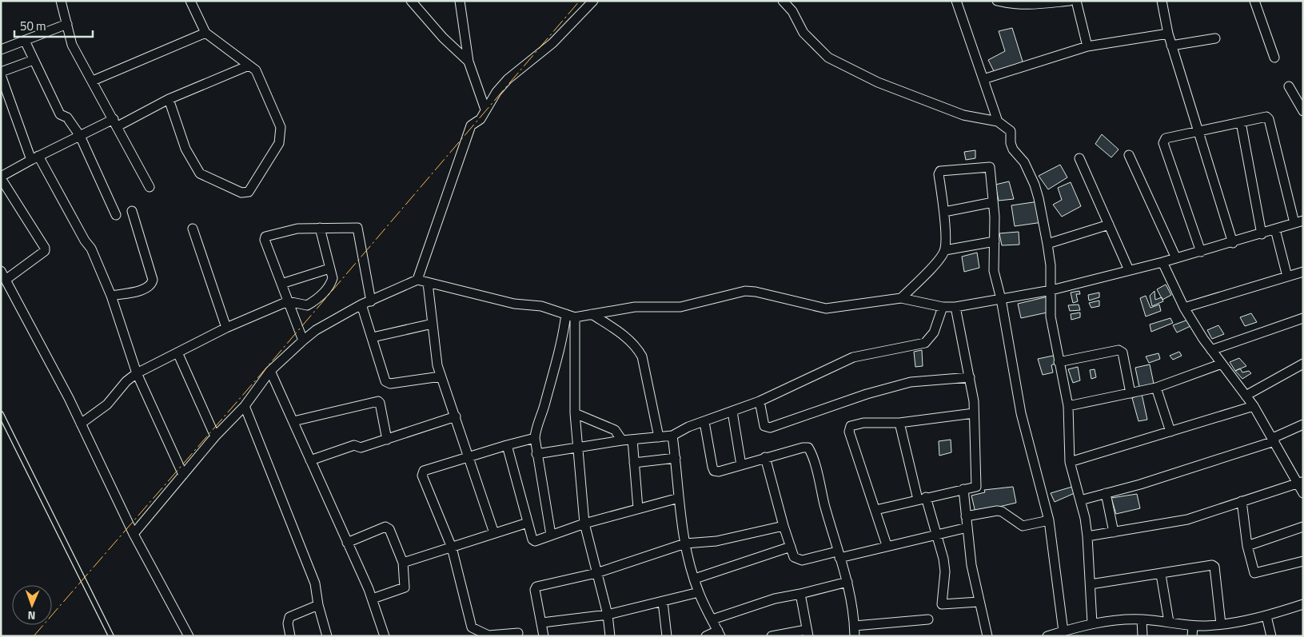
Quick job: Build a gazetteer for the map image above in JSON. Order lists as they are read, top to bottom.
{
  "scale_bar": "50 m",
  "north": "bottom"
}
